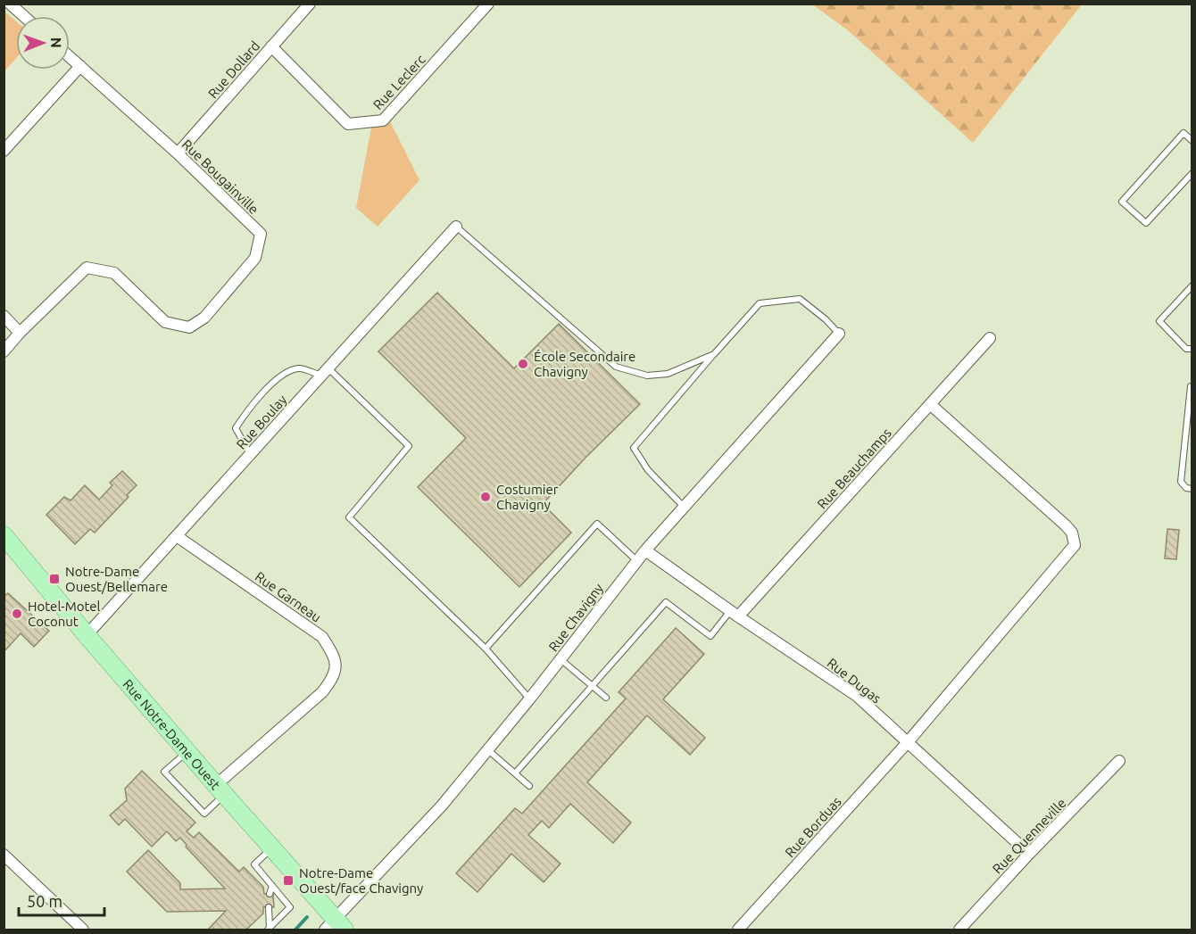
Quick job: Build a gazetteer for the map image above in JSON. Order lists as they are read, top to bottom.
{
  "streets": {
    "main road": ["Rue Notre-Dame Ouest"],
    "street": [
      "Rue Dollard",
      "Rue Leclerc",
      "Rue Bougainville",
      "Rue Boulay",
      "Rue Beauchamps",
      "Rue Garneau",
      "Rue Chavigny",
      "Rue Dugas",
      "Rue Borduas",
      "Rue Quenneville"
    ]
  },
  "crossings": [
    ["Rue Dollard", "Rue Leclerc"],
    ["Rue Dollard", "Rue Bougainville"],
    ["Rue Boulay", "Rue Garneau"],
    ["Rue Boulay", "Rue Notre-Dame Ouest"],
    ["Rue Beauchamps", "Rue Dugas"],
    ["Rue Beauchamps", "Rue Borduas"],
    ["Rue Garneau", "Rue Notre-Dame Ouest"],
    ["Rue Chavigny", "Rue Dugas"],
    ["Rue Chavigny", "Rue Notre-Dame Ouest"],
    ["Rue Dugas", "Rue Borduas"],
    ["Rue Dugas", "Rue Quenneville"]
  ],
  "places": {
    "other": ["École Secondaire Chavigny", "Costumier Chavigny", "Hotel-Motel Coconut"],
    "transit": ["Notre-Dame Ouest/Bellemare", "Notre-Dame Ouest/face Chavigny"]
  },
  "scale_bar": "50 m",
  "north": "right"
}
